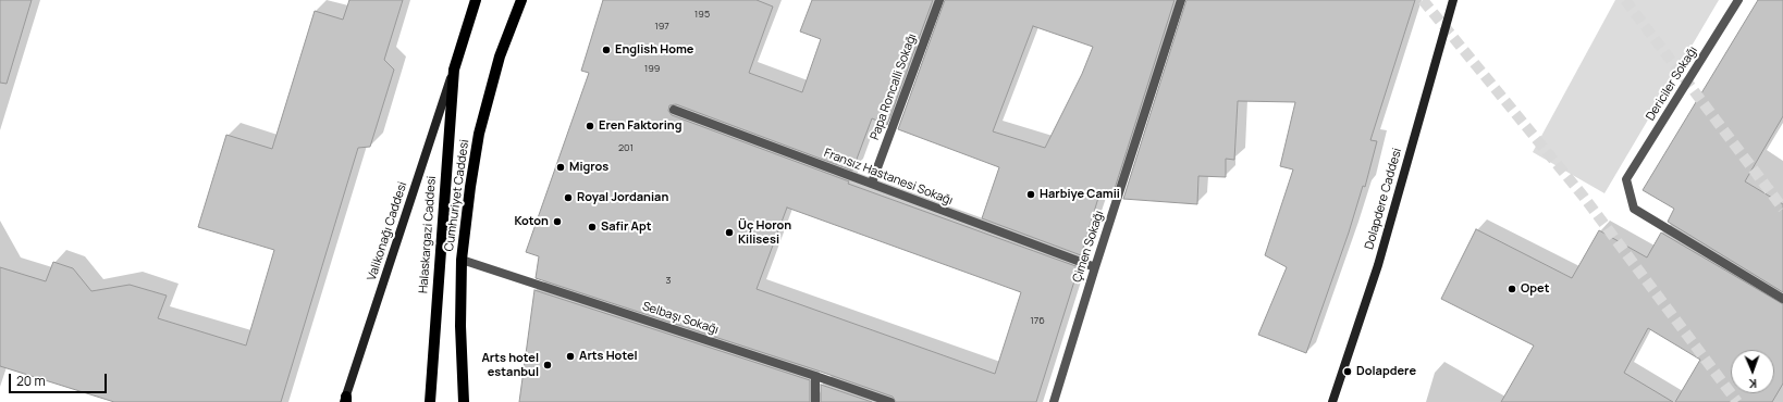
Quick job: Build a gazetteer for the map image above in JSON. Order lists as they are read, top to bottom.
{
  "streets": {
    "main road": [
      "Cumhuriyet Caddesi",
      "Dolapdere Caddesi",
      "Valikonağı Caddesi",
      "Halaskargazi Caddesi"
    ],
    "street": [
      "Dericiler Sokağı",
      "Papa Roncalli Sokağı",
      "Fransız Hastanesi Sokağı",
      "Çimen Sokağı",
      "Selbaşı Sokağı"
    ]
  },
  "crossings": [
    ["Papa Roncalli Sokağı", "Fransız Hastanesi Sokağı"],
    ["Fransız Hastanesi Sokağı", "Çimen Sokağı"],
    ["Cumhuriyet Caddesi", "Selbaşı Sokağı"],
    ["Valikonağı Caddesi", "Halaskargazi Caddesi"]
  ],
  "places": [
    "English Home",
    "Eren Faktoring",
    "Migros",
    "Harbiye Camii",
    "Royal Jordanian",
    "Koton",
    "Safir Apt",
    "Üç Horon Kilisesi",
    "Opet",
    "Arts Hotel",
    "Arts hotel estanbul",
    "Dolapdere"
  ],
  "house_numbers": [
    "195",
    "197",
    "199",
    "201",
    "3",
    "176"
  ],
  "scale_bar": "20 m",
  "north": "bottom"
}
